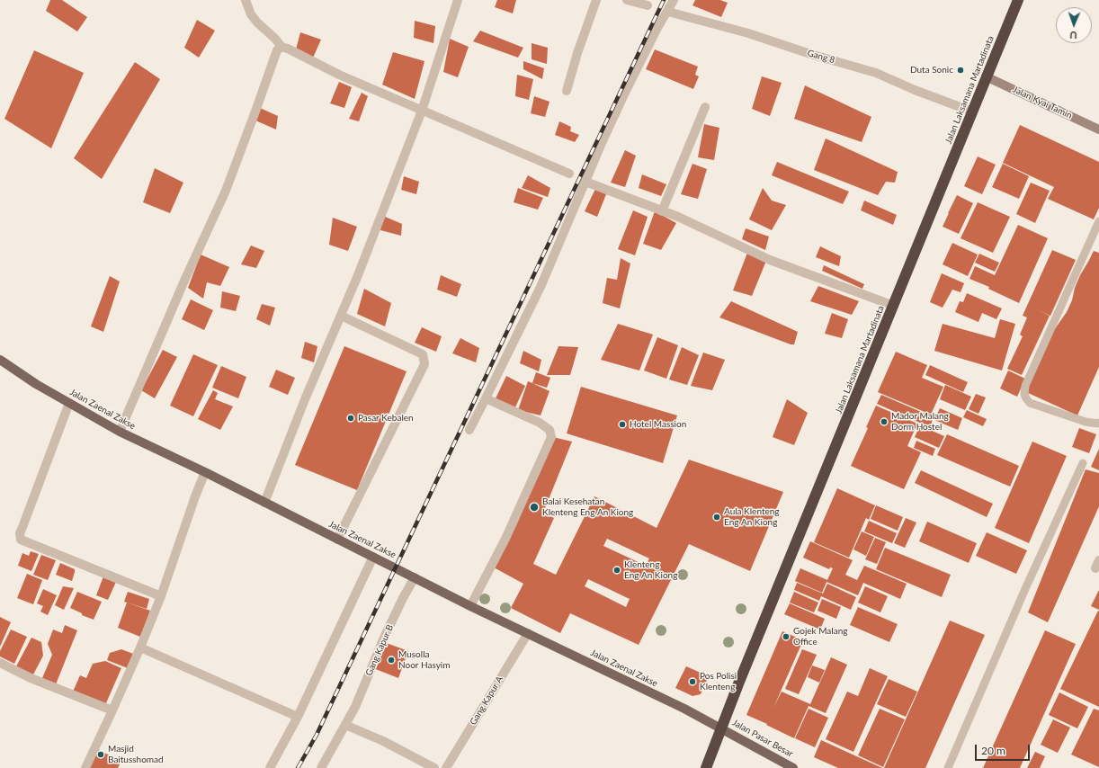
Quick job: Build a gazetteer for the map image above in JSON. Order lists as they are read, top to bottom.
{
  "streets": {
    "highway": ["Jalan Laksamana Martadinata"],
    "main road": ["Jalan Kyai Tamin", "Jalan Zaenal Zakse", "Jalan Pasar Besar"],
    "street": ["Gang 8", "Gang Kapur B", "Gang Kapur A"]
  },
  "crossings": [
    ["Gang 8", "Jalan Laksamana Martadinata"],
    ["Jalan Laksamana Martadinata", "Jalan Kyai Tamin"],
    ["Jalan Laksamana Martadinata", "Jalan Zaenal Zakse"],
    ["Jalan Laksamana Martadinata", "Jalan Pasar Besar"],
    ["Jalan Zaenal Zakse", "Gang Kapur B"],
    ["Jalan Zaenal Zakse", "Gang Kapur A"],
    ["Jalan Zaenal Zakse", "Jalan Pasar Besar"]
  ],
  "places": [
    "Duta Sonic",
    "Pasar Kebalen",
    "Mador Malang Dorm Hostel",
    "Hotel Massion",
    "Balai Kesehatan Klenteng Eng An Kiong",
    "Aula Klenteng Eng An Kiong",
    "Klenteng Eng An Kiong",
    "Gojek Malang Office",
    "Musolla Noor Hasyim",
    "Pos Polisi Klenteng",
    "Masjid Baitusshomad"
  ],
  "scale_bar": "20 m",
  "north": "bottom"
}
